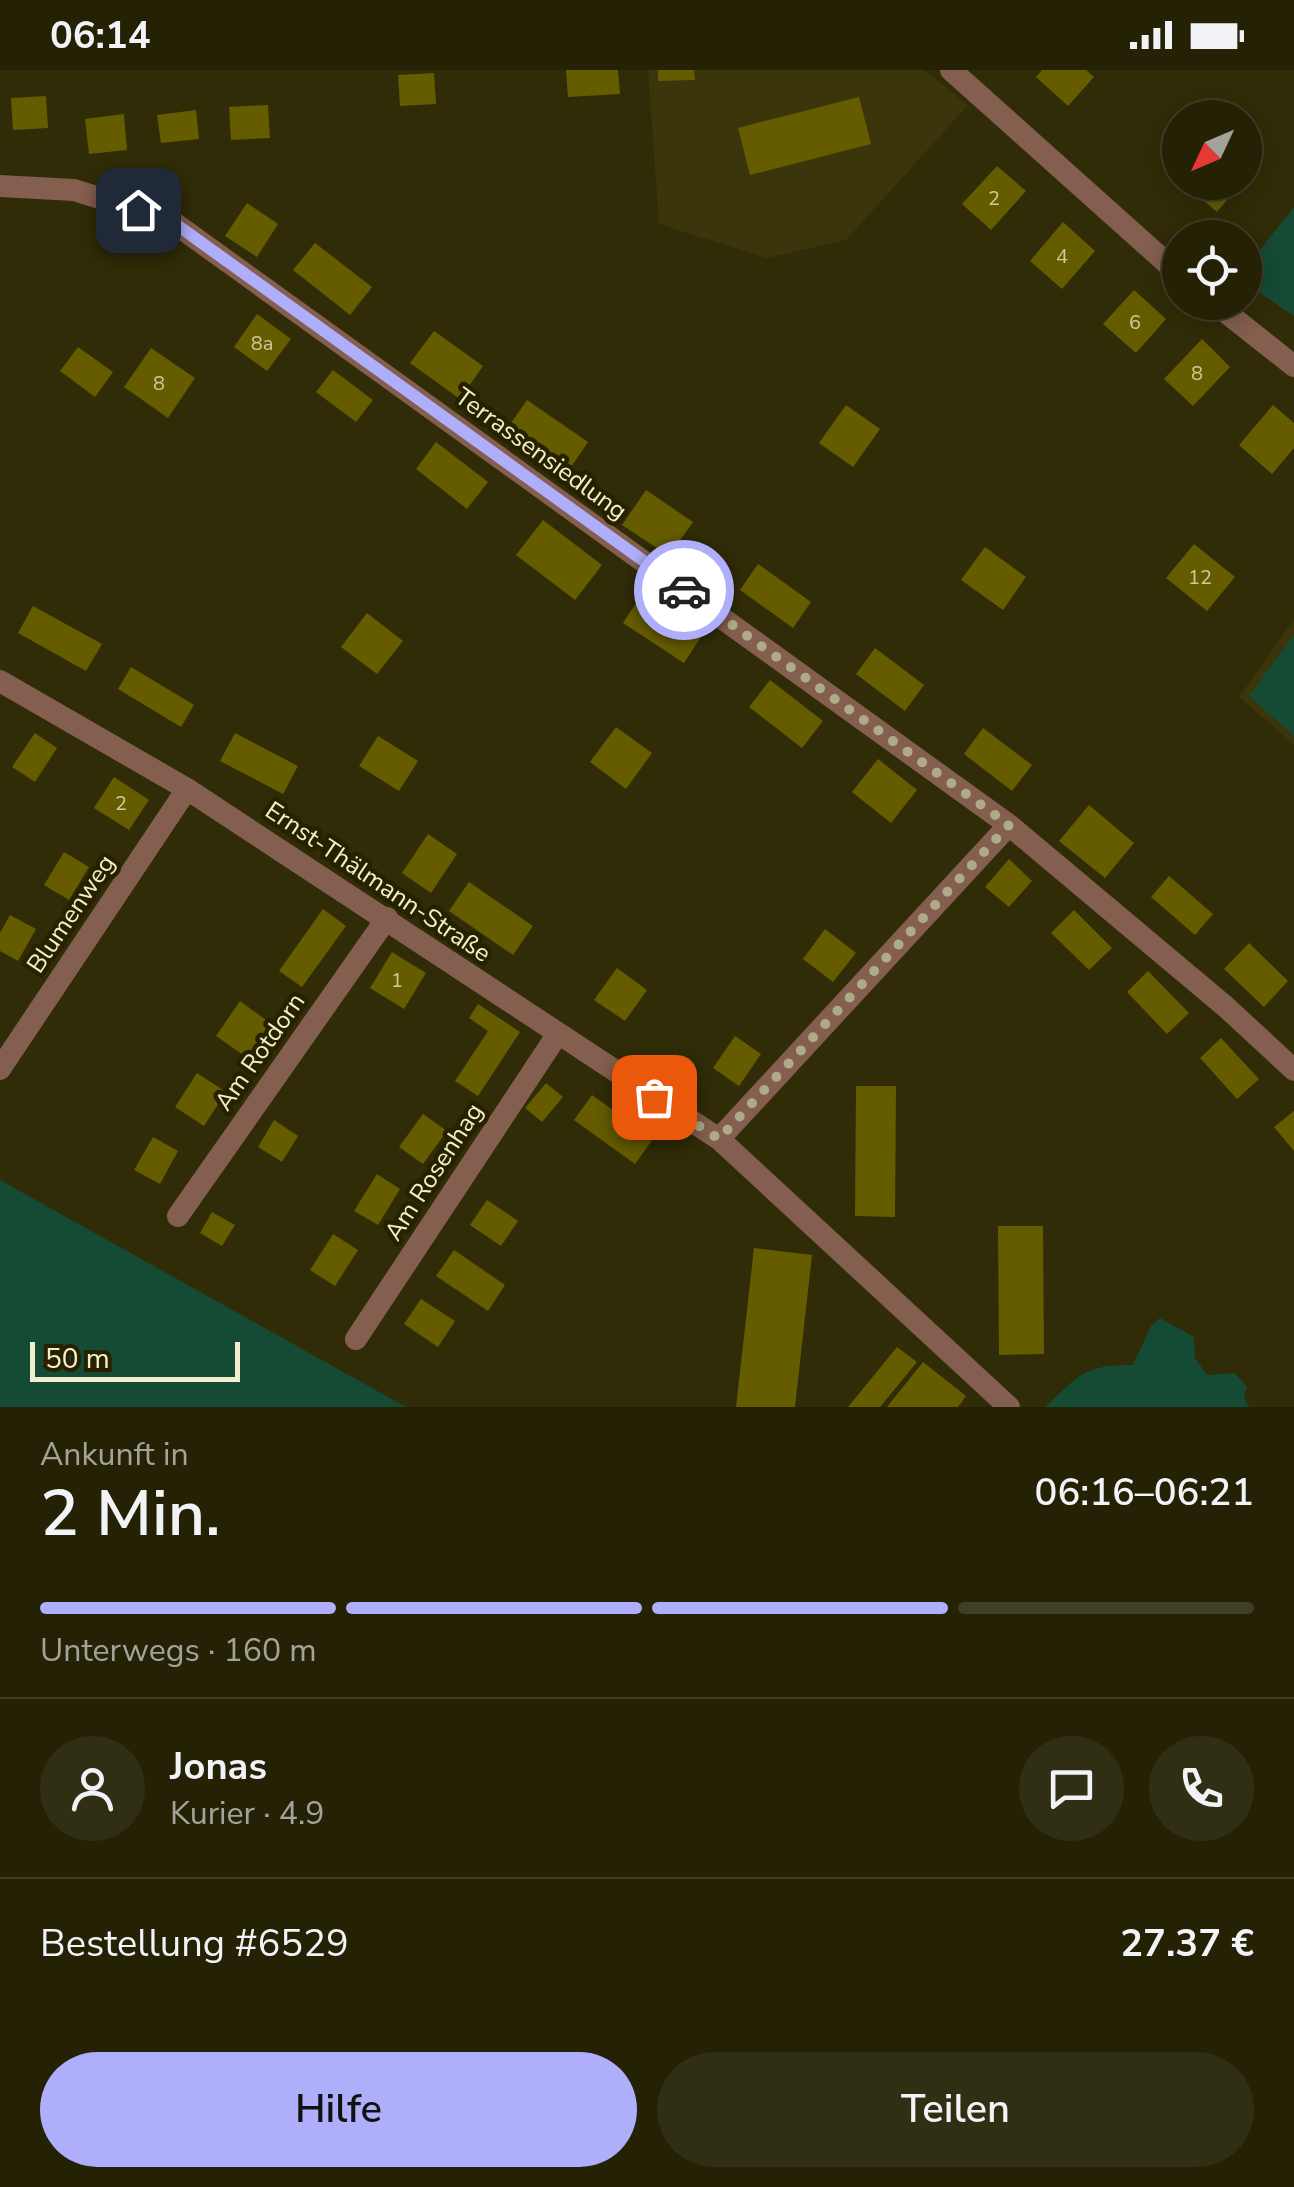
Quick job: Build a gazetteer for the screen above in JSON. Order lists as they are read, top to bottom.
{
  "streets": {
    "street": [
      "Terrassensiedlung",
      "Ernst-Thälmann-Straße",
      "Blumenweg",
      "Am Rotdorn",
      "Am Rosenhag"
    ]
  },
  "crossings": [
    ["Ernst-Thälmann-Straße", "Blumenweg"],
    ["Ernst-Thälmann-Straße", "Am Rotdorn"],
    ["Ernst-Thälmann-Straße", "Am Rosenhag"]
  ],
  "house_numbers": [
    "2",
    "4",
    "6",
    "8a",
    "8",
    "8",
    "12",
    "2",
    "1"
  ],
  "scale_bar": "50 m",
  "north": "bottom left",
  "page": {
    "status": "06:14",
    "scale": "50 m",
    "heading": ["2 Min.", "Ankunft in", "06:16–06:21"],
    "panel": [
      "Jonas",
      "Kurier · 4.9",
      "Bestellung #6529",
      "27.37 €"
    ],
    "bar": "Unterwegs · 160 m",
    "buttons": ["Hilfe", "Teilen"]
  }
}
